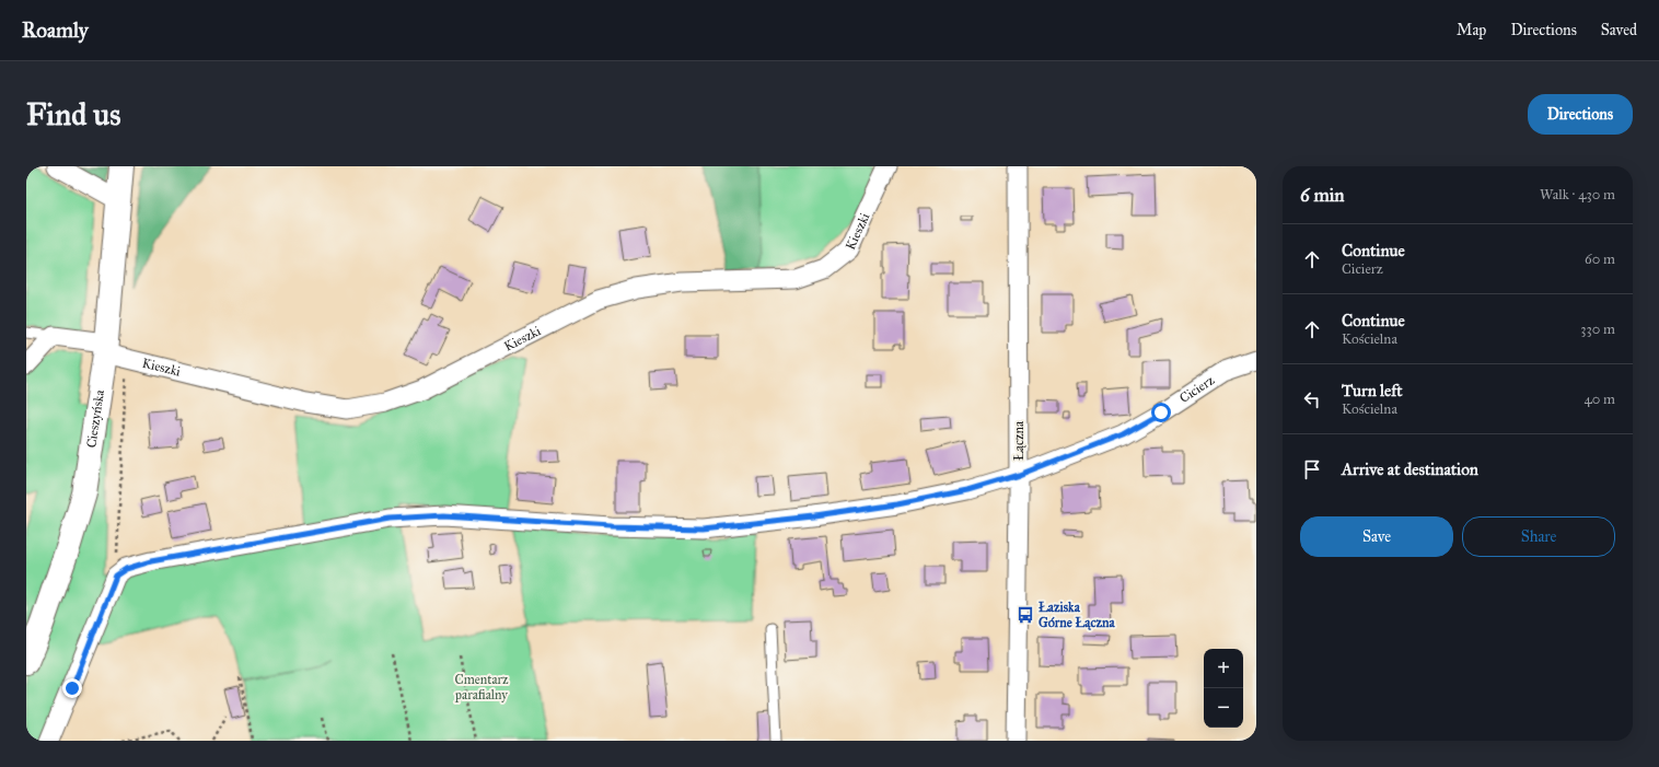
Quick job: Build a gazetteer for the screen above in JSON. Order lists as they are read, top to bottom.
{
  "streets": {
    "street": [
      "Kieszki",
      "Cicierz",
      "Cieszyńska",
      "Łączna"
    ]
  },
  "crossings": [
    ["Kieszki", "Cieszyńska"],
    ["Cicierz", "Łączna"]
  ],
  "parks": ["Cmentarz parafialny"],
  "places": {
    "bus stop": ["Łaziska Górne Łączna"]
  },
  "page": {
    "header": "Roamly",
    "nav": ["Map", "Directions", "Saved"],
    "buttons": [
      "Directions",
      ["Save", "Share"]
    ],
    "title": "Find us",
    "heading": ["6 min", "Walk · 430 m"],
    "list": [
      ["Continue", "Cicierz", "60 m"],
      ["Continue", "Kościelna", "330 m"],
      ["Turn left", "Kościelna", "40 m"],
      "Arrive at destination"
    ],
    "map_buttons": ["+", "−"]
  }
}
